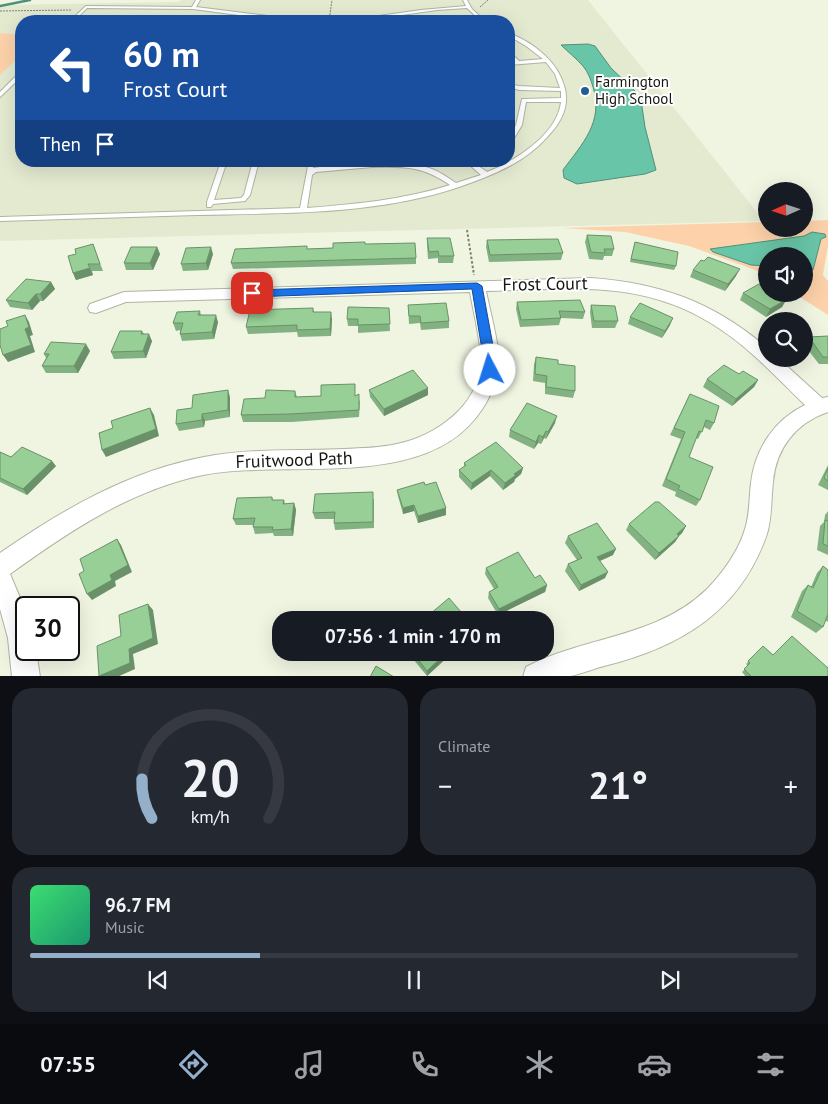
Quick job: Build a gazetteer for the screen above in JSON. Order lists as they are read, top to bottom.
{
  "streets": {
    "street": ["Frost Court", "Fruitwood Path"]
  },
  "crossings": [
    ["Frost Court", "Fruitwood Path"]
  ],
  "places": ["Farmington High School"],
  "north": "left",
  "page": {
    "turn": ["60 m", "Frost Court"],
    "then": "Then",
    "limit": "30",
    "trip": "07:56 · 1 min · 170 m",
    "tile": "Climate",
    "heat": ["−", "21°", "+"],
    "song": ["96.7 FM", "Music"],
    "tabs": "07:55",
    "gauge": ["20", "km/h"]
  }
}
